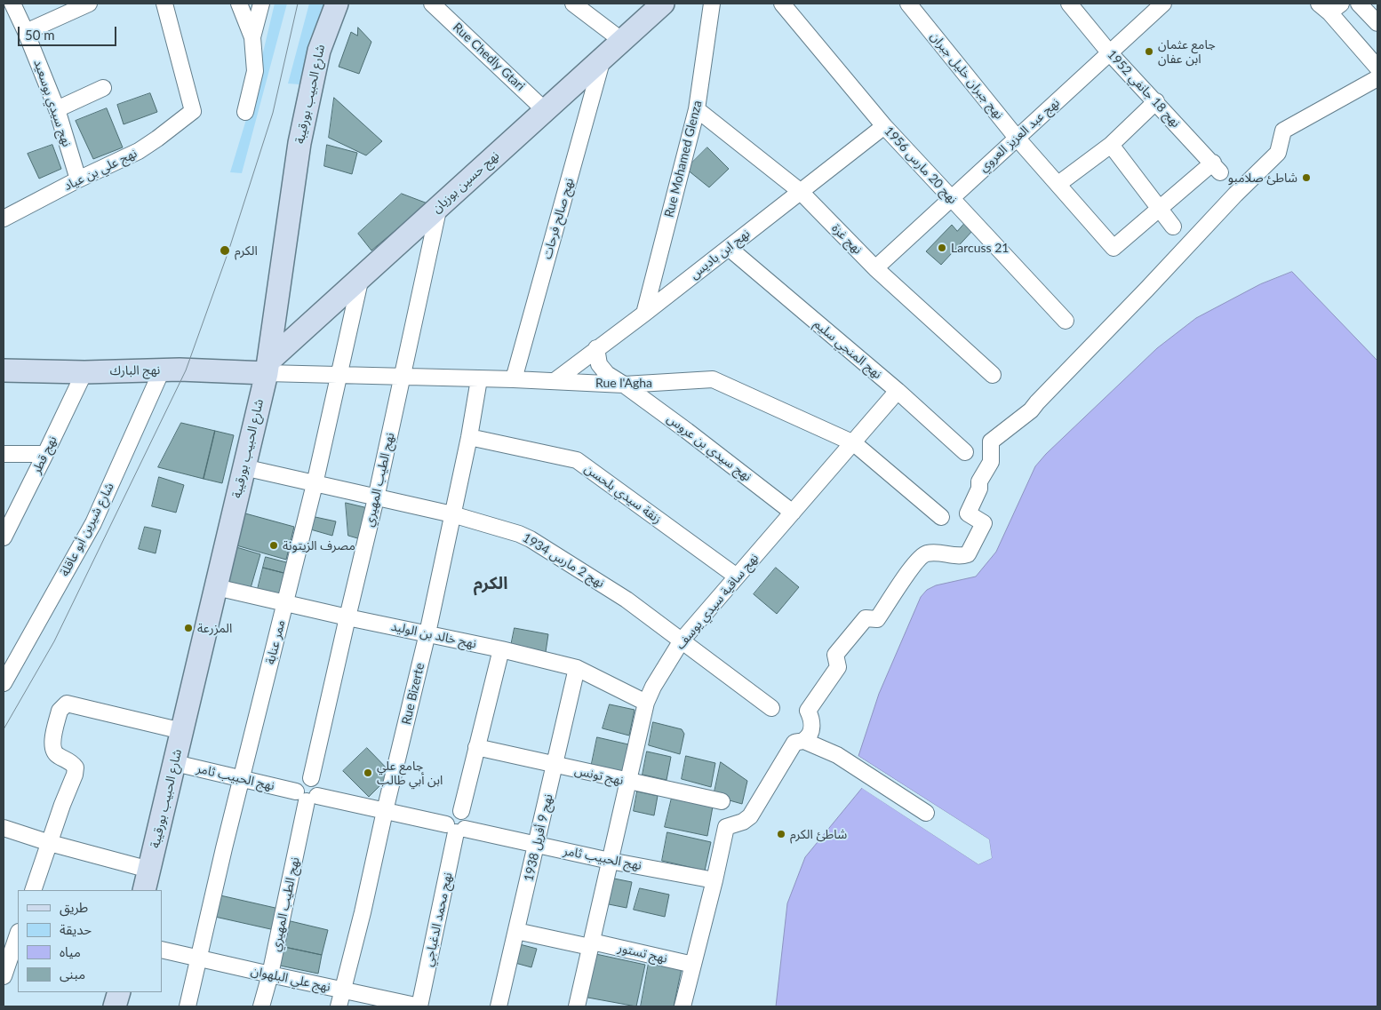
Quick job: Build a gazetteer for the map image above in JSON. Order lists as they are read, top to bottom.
{
  "streets": {
    "main road": ["شارع الحبيب بورقيبة", "نهج حسين بوزيان", "نهج البارك"],
    "street": [
      "Rue Chedly Gtari",
      "نهج جبران خليل جبران",
      "نهج 18 جانفي 1952",
      "نهج سيدي بوسعيد",
      "نهج عبد العزيز العروي",
      "Rue Mohamed Glenza",
      "نهج 20 مارس 1956",
      "نهج علي بن عياد",
      "نهج صالح فرحات",
      "نهج غزة",
      "نهج ابن باديس",
      "نهج المنجي سليم",
      "Rue l'Agha",
      "نهج سيدي بن عروس",
      "نهج قطر",
      "نهج الطيب المهيري",
      "زنقة سيدي بلحسن",
      "شارع شيرين أبو عاقلة",
      "نهج 2 مارس 1934",
      "نهج ساقية سيدي يوسف",
      "نهج خالد بن الوليد",
      "ممر عنابة",
      "Rue Bizerte",
      "نهج تونس",
      "نهج الحبيب ثامر",
      "نهج 9 أفريل 1938",
      "نهج محمد الدغباجي",
      "نهج تستور",
      "نهج علي البلهوان"
    ]
  },
  "crossings": [
    ["Rue Chedly Gtari", "نهج حسين بوزيان"],
    ["نهج جبران خليل جبران", "نهج 18 جانفي 1952"],
    ["نهج جبران خليل جبران", "نهج عبد العزيز العروي"],
    ["نهج 18 جانفي 1952", "نهج عبد العزيز العروي"],
    ["شارع الحبيب بورقيبة", "نهج حسين بوزيان"],
    ["شارع الحبيب بورقيبة", "نهج البارك"],
    ["شارع الحبيب بورقيبة", "Rue l'Agha"],
    ["شارع الحبيب بورقيبة", "نهج 2 مارس 1934"],
    ["شارع الحبيب بورقيبة", "نهج خالد بن الوليد"],
    ["شارع الحبيب بورقيبة", "نهج الحبيب ثامر"],
    ["نهج سيدي بوسعيد", "نهج علي بن عياد"],
    ["نهج عبد العزيز العروي", "نهج 20 مارس 1956"],
    ["نهج عبد العزيز العروي", "نهج غزة"],
    ["Rue Mohamed Glenza", "نهج غزة"],
    ["Rue Mohamed Glenza", "نهج ابن باديس"],
    ["نهج 20 مارس 1956", "نهج ابن باديس"],
    ["نهج حسين بوزيان", "نهج صالح فرحات"],
    ["نهج حسين بوزيان", "نهج البارك"],
    ["نهج حسين بوزيان", "Rue l'Agha"],
    ["نهج حسين بوزيان", "نهج الطيب المهيري"],
    ["نهج حسين بوزيان", "ممر عنابة"],
    ["نهج صالح فرحات", "Rue l'Agha"],
    ["نهج غزة", "نهج ابن باديس"],
    ["نهج ابن باديس", "نهج المنجي سليم"],
    ["نهج ابن باديس", "Rue l'Agha"],
    ["نهج ابن باديس", "نهج سيدي بن عروس"],
    ["نهج المنجي سليم", "نهج ساقية سيدي يوسف"],
    ["نهج البارك", "Rue l'Agha"],
    ["نهج البارك", "نهج قطر"],
    ["نهج البارك", "شارع شيرين أبو عاقلة"],
    ["Rue l'Agha", "نهج سيدي بن عروس"],
    ["Rue l'Agha", "نهج الطيب المهيري"],
    ["Rue l'Agha", "نهج ساقية سيدي يوسف"],
    ["Rue l'Agha", "ممر عنابة"],
    ["Rue l'Agha", "Rue Bizerte"],
    ["نهج سيدي بن عروس", "نهج ساقية سيدي يوسف"],
    ["نهج الطيب المهيري", "نهج 2 مارس 1934"],
    ["نهج الطيب المهيري", "نهج خالد بن الوليد"],
    ["نهج الطيب المهيري", "نهج الحبيب ثامر"],
    ["نهج الطيب المهيري", "نهج علي البلهوان"],
    ["زنقة سيدي بلحسن", "نهج ساقية سيدي يوسف"],
    ["زنقة سيدي بلحسن", "Rue Bizerte"],
    ["نهج 2 مارس 1934", "نهج ساقية سيدي يوسف"],
    ["نهج 2 مارس 1934", "ممر عنابة"],
    ["نهج 2 مارس 1934", "Rue Bizerte"],
    ["نهج ساقية سيدي يوسف", "نهج خالد بن الوليد"],
    ["نهج ساقية سيدي يوسف", "نهج تونس"],
    ["نهج ساقية سيدي يوسف", "نهج الحبيب ثامر"],
    ["نهج ساقية سيدي يوسف", "نهج تستور"],
    ["نهج خالد بن الوليد", "ممر عنابة"],
    ["نهج خالد بن الوليد", "Rue Bizerte"],
    ["نهج خالد بن الوليد", "نهج 9 أفريل 1938"],
    ["ممر عنابة", "نهج الحبيب ثامر"],
    ["ممر عنابة", "نهج علي البلهوان"],
    ["Rue Bizerte", "نهج الحبيب ثامر"],
    ["Rue Bizerte", "نهج علي البلهوان"],
    ["نهج تونس", "نهج 9 أفريل 1938"],
    ["نهج الحبيب ثامر", "نهج 9 أفريل 1938"],
    ["نهج الحبيب ثامر", "نهج محمد الدغباجي"],
    ["نهج 9 أفريل 1938", "نهج تستور"],
    ["نهج محمد الدغباجي", "نهج علي البلهوان"]
  ],
  "districts": ["الكرم"],
  "places": [
    "جامع عثمان ابن عفان",
    "شاطئ صلامبو",
    "Larcuss 21",
    "الكرم",
    "مصرف الزيتونة",
    "المزرعة",
    "جامع علي ابن أبي طالب",
    "شاطئ الکرم"
  ],
  "legend": [
    "طريق",
    "حديقة",
    "مياه",
    "مبنى"
  ],
  "scale_bar": "50 m"
}
